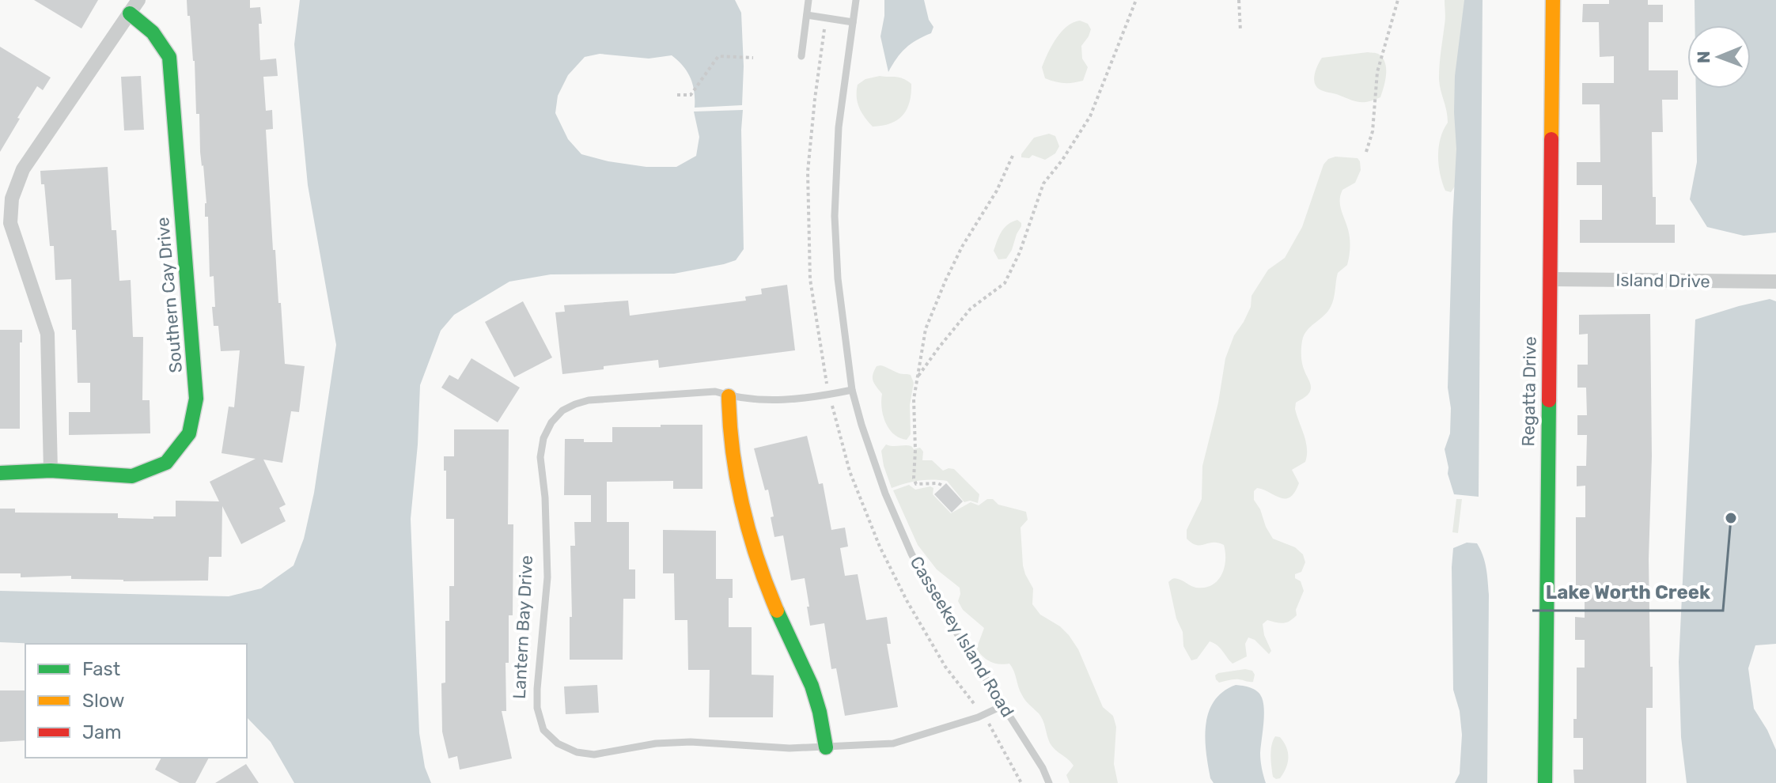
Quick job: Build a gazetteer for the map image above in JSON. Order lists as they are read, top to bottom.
{
  "streets": {
    "street": ["Island Drive", "Southern Cay Drive", "Regatta Drive"],
    "lane": ["Lantern Bay Drive", "Casseekey Island Road"]
  },
  "crossings": [
    ["Island Drive", "Regatta Drive"],
    ["Lantern Bay Drive", "Casseekey Island Road"]
  ],
  "places": ["Lake Worth Creek"],
  "legend": ["Fast", "Slow", "Jam"],
  "north": "left"
}
